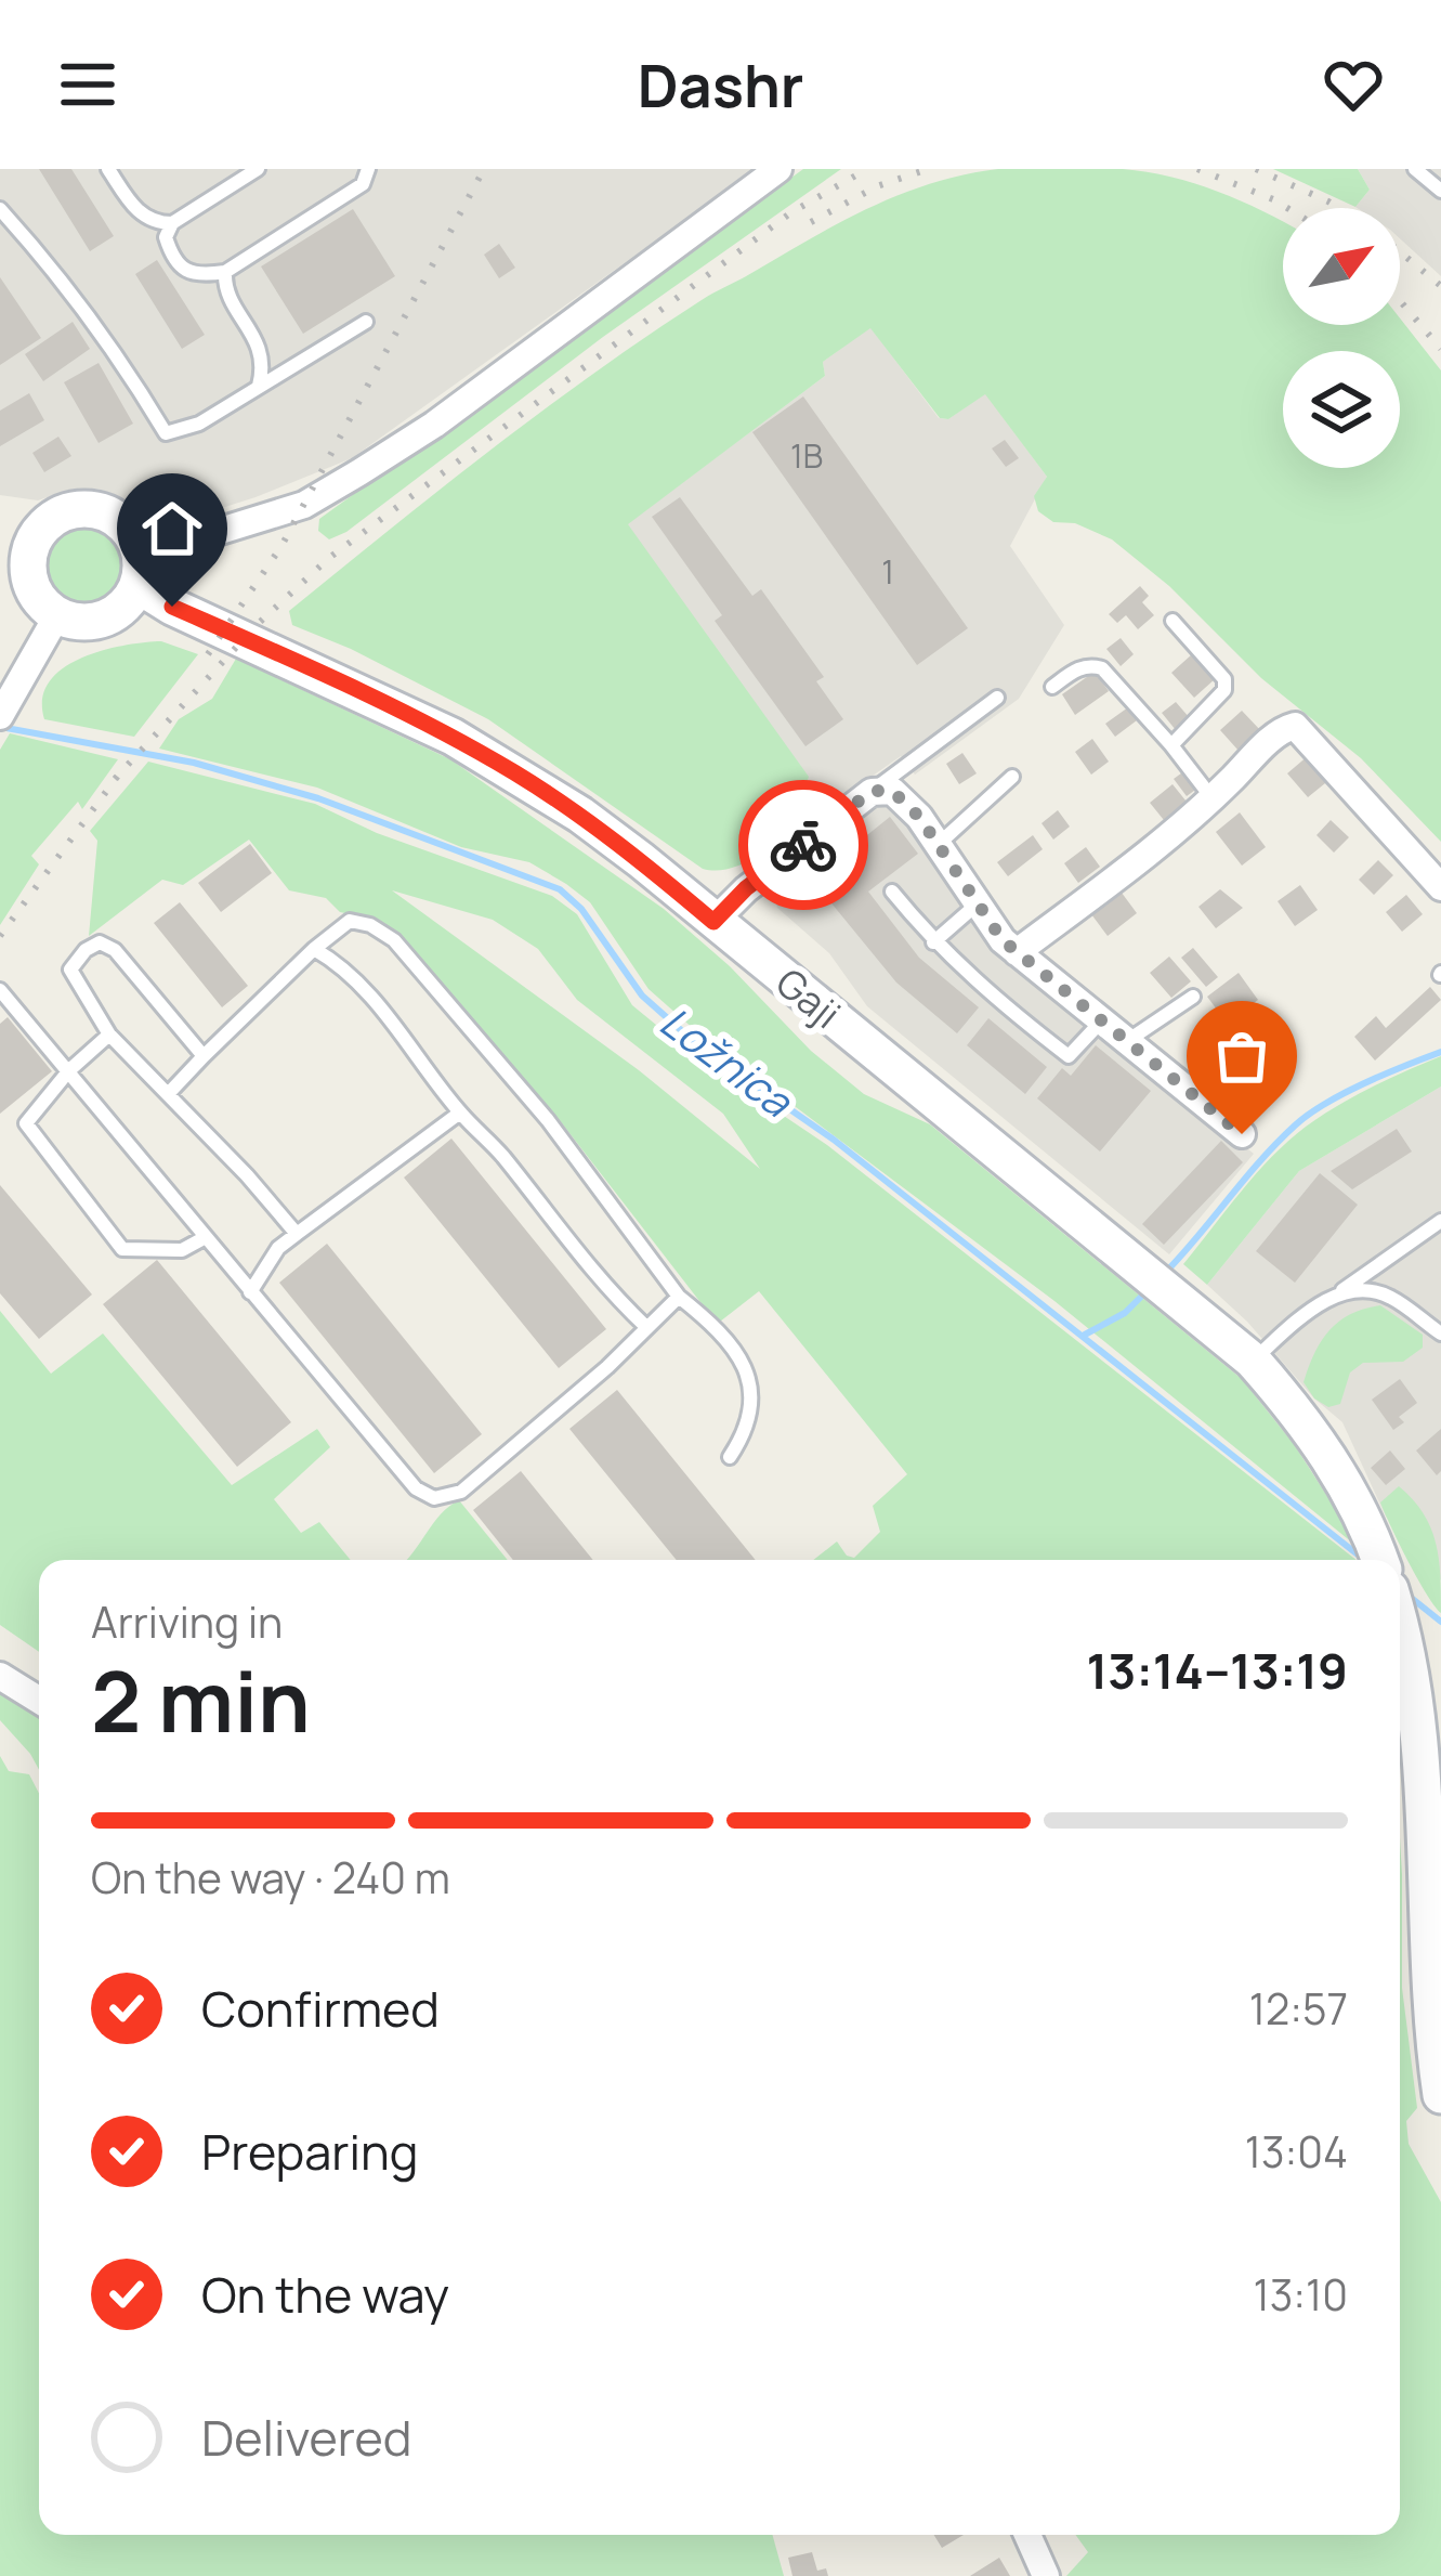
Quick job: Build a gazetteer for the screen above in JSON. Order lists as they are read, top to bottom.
{
  "streets": {
    "street": ["Gaji"]
  },
  "water": ["Ložnica"],
  "house_numbers": ["1B", "1"],
  "north": "top right",
  "page": {
    "header": "Dashr",
    "heading": ["2 min", "Arriving in", "13:14–13:19"],
    "bar": "On the way · 240 m",
    "list": [
      ["Confirmed", "12:57"],
      ["Preparing", "13:04"],
      ["On the way", "13:10"],
      "Delivered"
    ]
  }
}
